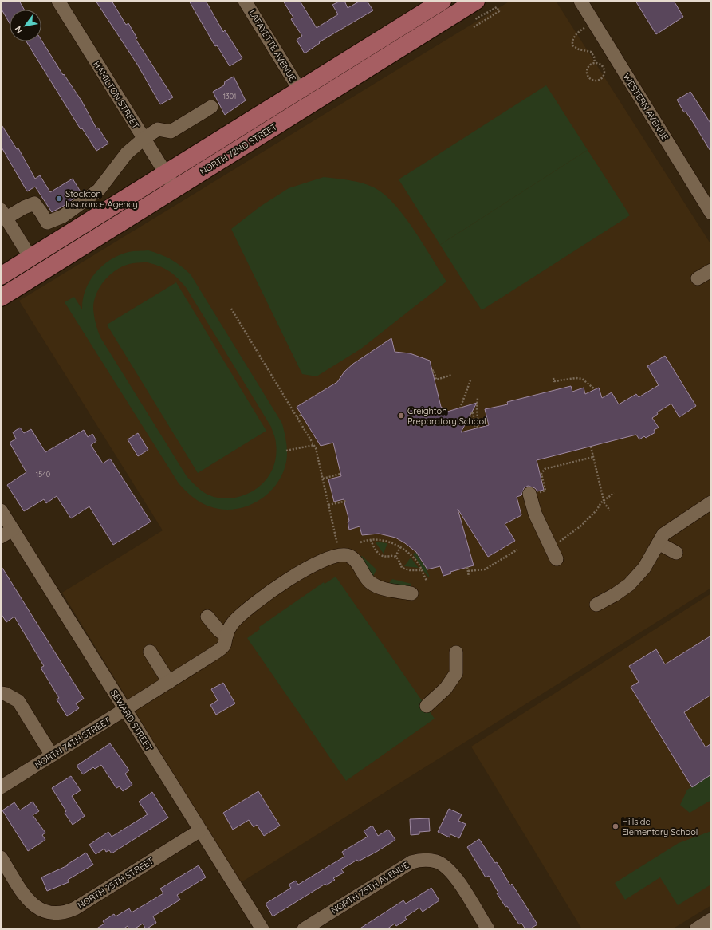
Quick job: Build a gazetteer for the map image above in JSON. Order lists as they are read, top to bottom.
{
  "streets": {
    "main road": ["NORTH 72ND STREET"],
    "street": [
      "LAFAYETTE AVENUE",
      "HAMILTON STREET",
      "WESTERN AVENUE",
      "SEWARD STREET",
      "NORTH 74TH STREET",
      "NORTH 75TH STREET",
      "NORTH 75TH AVENUE"
    ]
  },
  "crossings": [
    ["LAFAYETTE AVENUE", "NORTH 72ND STREET"],
    ["HAMILTON STREET", "NORTH 72ND STREET"],
    ["SEWARD STREET", "NORTH 74TH STREET"],
    ["SEWARD STREET", "NORTH 75TH STREET"]
  ],
  "places": ["Stockton Insurance Agency", "Creighton Preparatory School", "Hillside Elementary School"],
  "house_numbers": ["1301", "1540"],
  "north": "bottom left"
}
